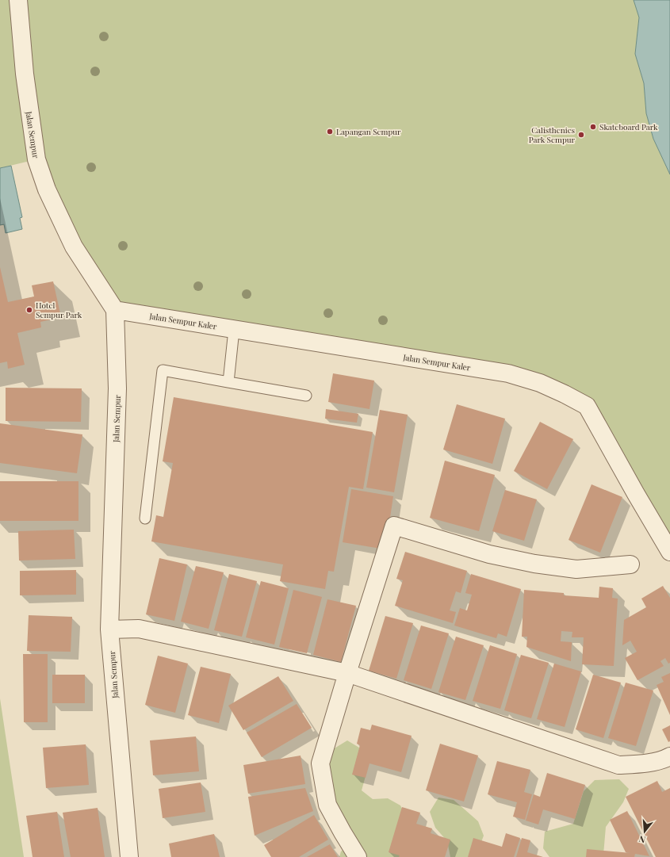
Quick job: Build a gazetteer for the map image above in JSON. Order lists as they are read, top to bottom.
{
  "streets": {
    "street": ["Jalan Sempur", "Jalan Sempur Kaler"]
  },
  "crossings": [
    ["Jalan Sempur", "Jalan Sempur Kaler"]
  ],
  "places": [
    "Skateboard Park",
    "Lapangan Sempur",
    "Calisthenics Park Sempur",
    "Hotel Sempur Park"
  ],
  "north": "bottom"
}
